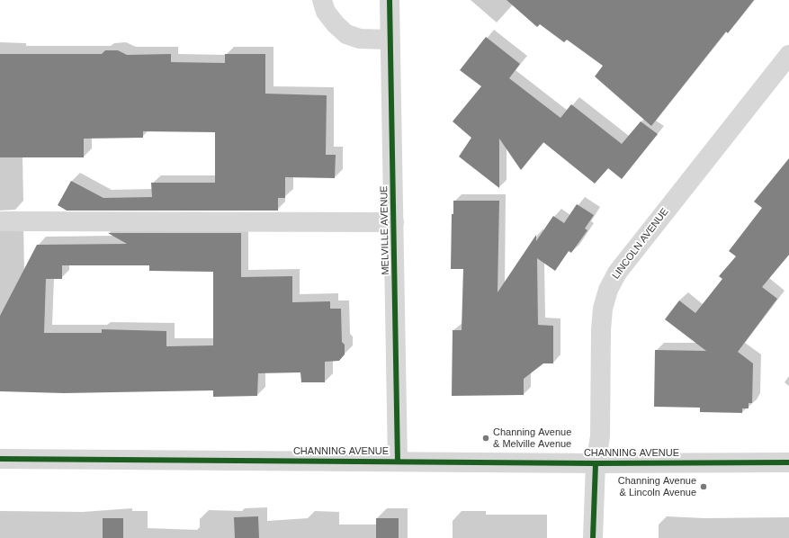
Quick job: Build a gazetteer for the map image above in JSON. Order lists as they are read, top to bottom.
{
  "streets": {
    "street": ["MELVILLE AVENUE", "LINCOLN AVENUE", "CHANNING AVENUE"]
  },
  "crossings": [
    ["MELVILLE AVENUE", "CHANNING AVENUE"],
    ["LINCOLN AVENUE", "CHANNING AVENUE"]
  ],
  "places": ["Channing Avenue & Melville Avenue", "Channing Avenue & Lincoln Avenue"]
}
